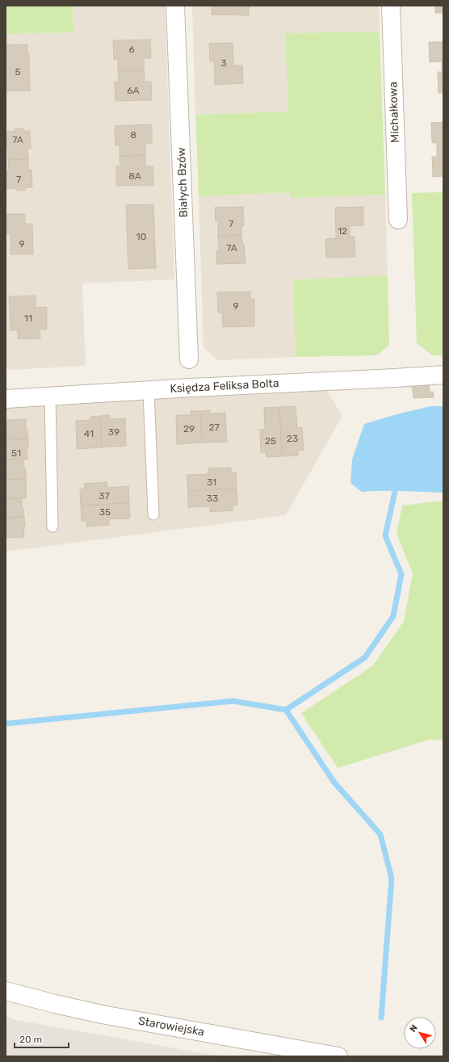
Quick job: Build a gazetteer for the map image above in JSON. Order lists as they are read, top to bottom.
{
  "streets": {
    "street": [
      "Michałkowa",
      "Białych Bzów",
      "Księdza Feliksa Bolta",
      "Starowiejska"
    ]
  },
  "house_numbers": [
    "6",
    "3",
    "5",
    "6A",
    "8",
    "7A",
    "8A",
    "7",
    "7",
    "12",
    "10",
    "9",
    "7A",
    "9",
    "11",
    "27",
    "29",
    "39",
    "41",
    "23",
    "25",
    "51",
    "31",
    "37",
    "33",
    "35"
  ],
  "scale_bar": "20 m",
  "north": "top left"
}
